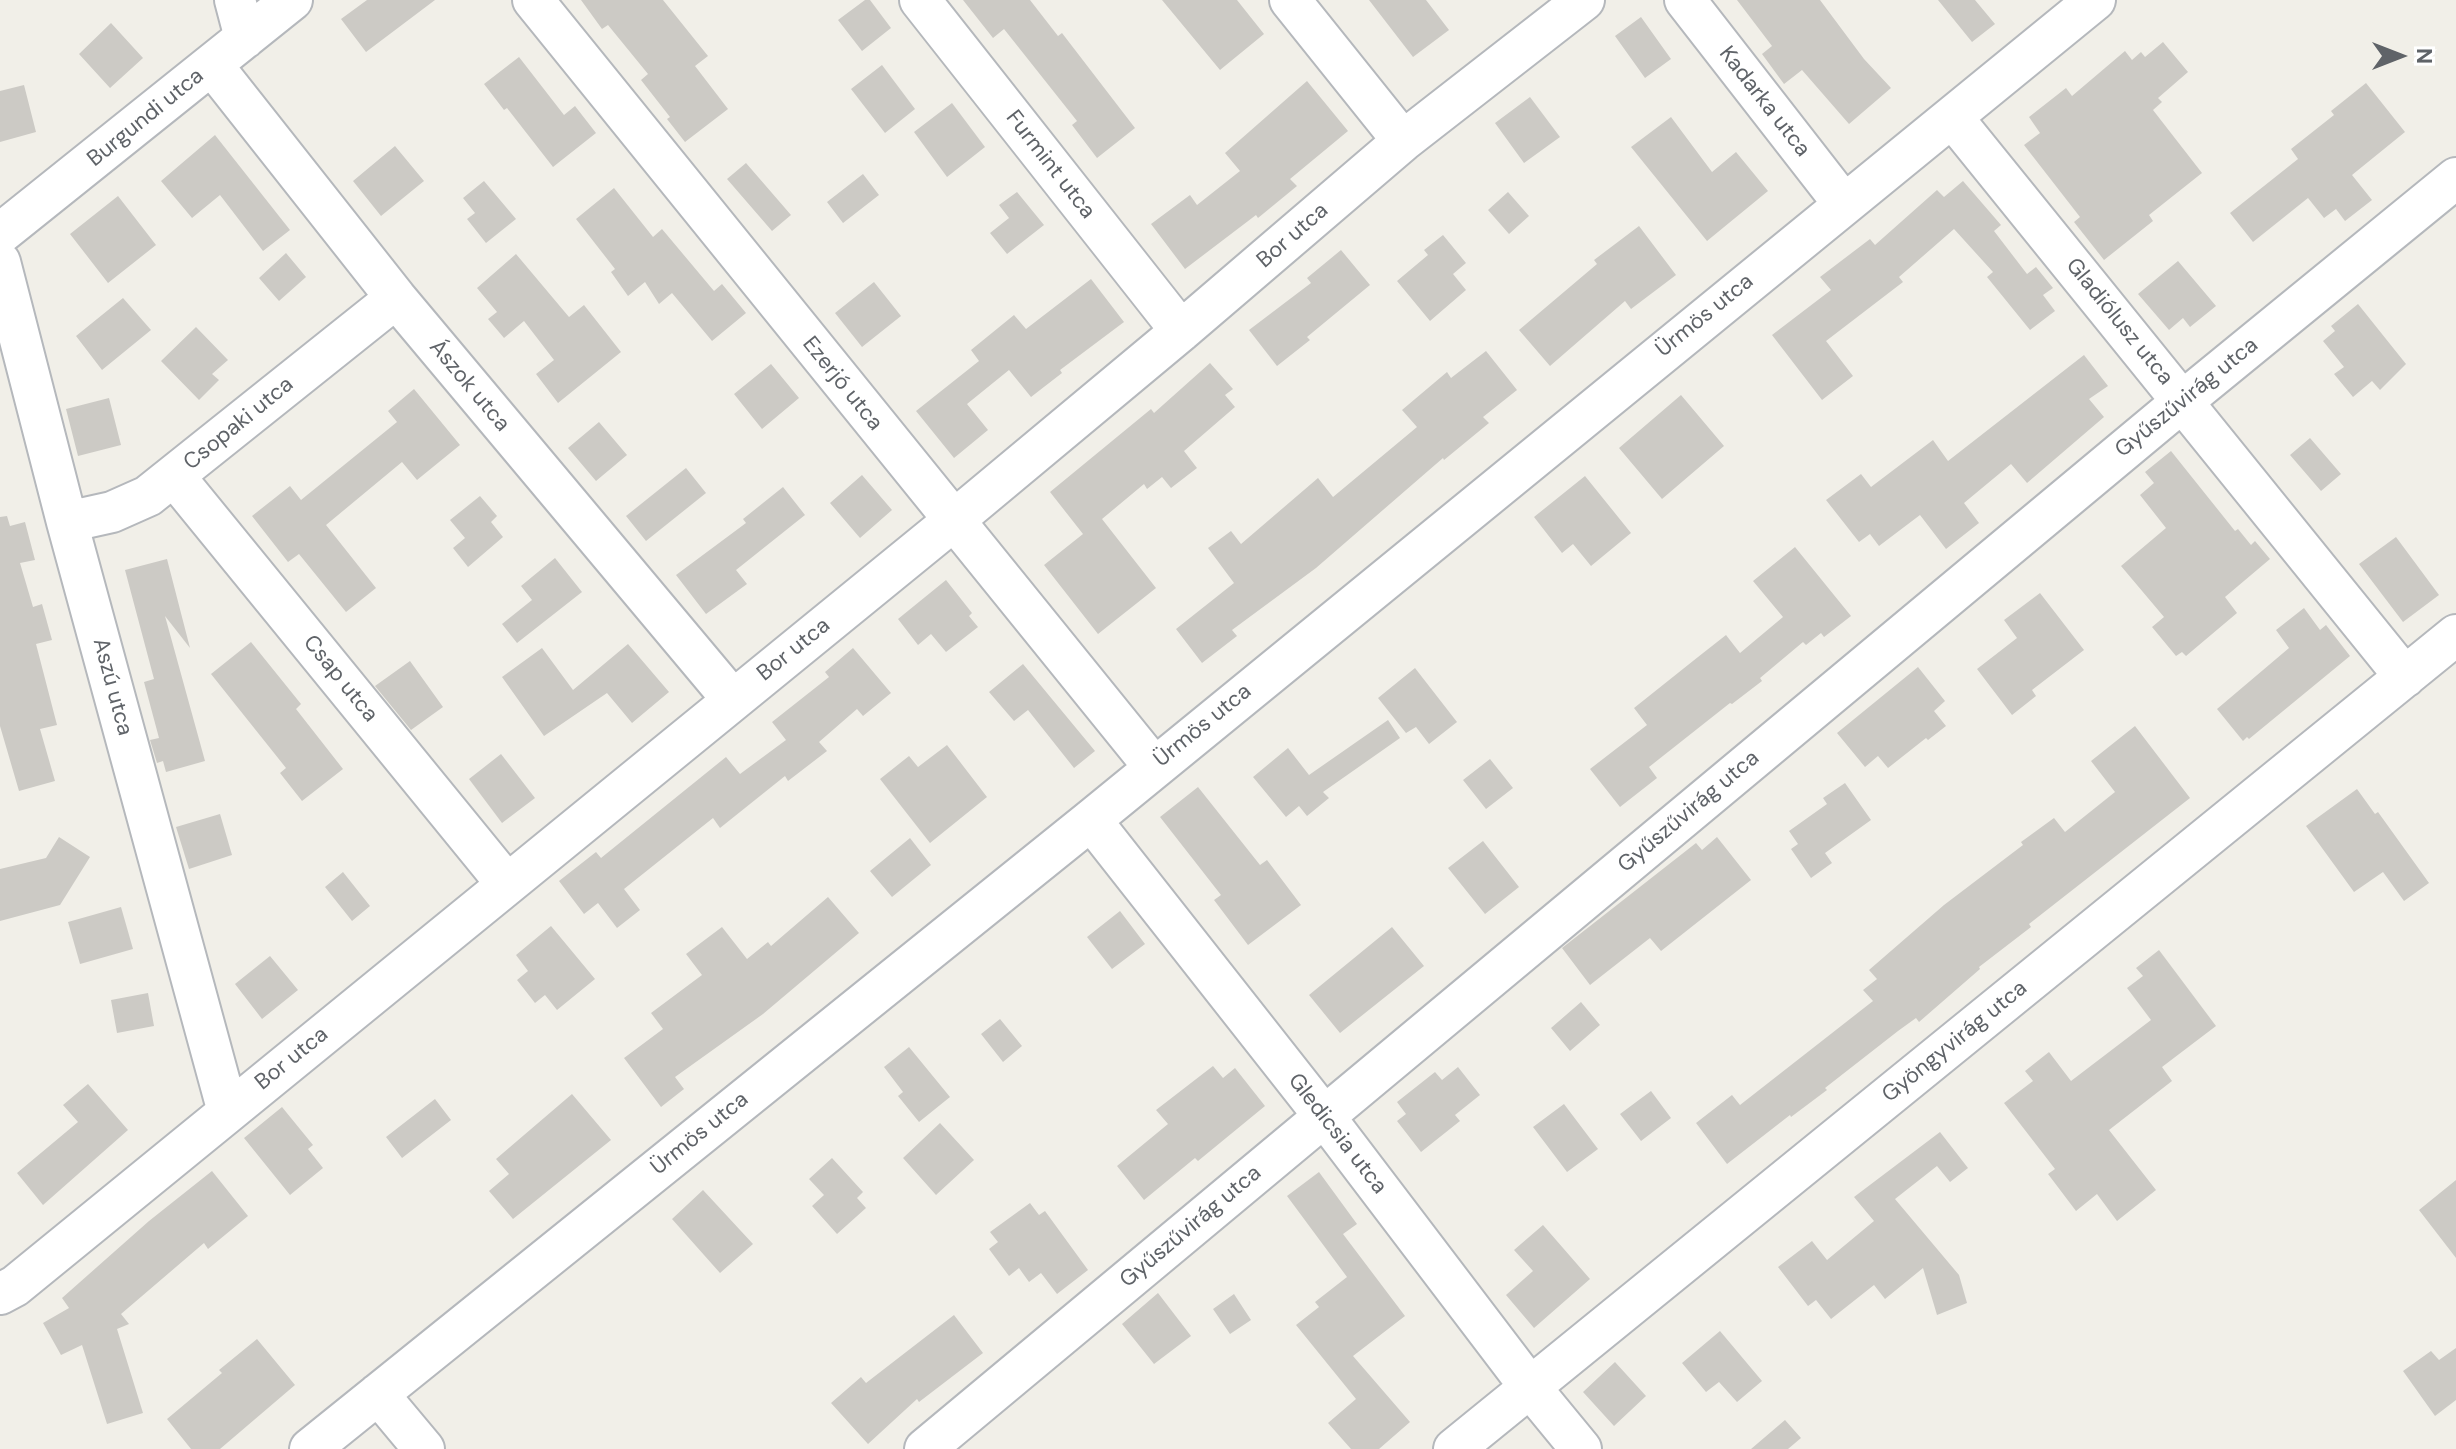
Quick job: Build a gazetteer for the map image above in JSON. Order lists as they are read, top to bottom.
{
  "streets": {
    "street": [
      "Kadarka utca",
      "Burgundi utca",
      "Furmint utca",
      "Bor utca",
      "Ürmös utca",
      "Gladiólusz utca",
      "Ezerjó utca",
      "Ászok utca",
      "Gyűszűvirág utca",
      "Csopaki utca",
      "Csap utca",
      "Aszú utca",
      "Gyöngyvirág utca",
      "Gledicsia utca"
    ]
  },
  "crossings": [
    ["Kadarka utca", "Ürmös utca"],
    ["Burgundi utca", "Ászok utca"],
    ["Furmint utca", "Bor utca"],
    ["Bor utca", "Ezerjó utca"],
    ["Bor utca", "Ászok utca"],
    ["Bor utca", "Csap utca"],
    ["Bor utca", "Aszú utca"],
    ["Ürmös utca", "Gladiólusz utca"],
    ["Ürmös utca", "Ezerjó utca"],
    ["Ürmös utca", "Gledicsia utca"],
    ["Gladiólusz utca", "Gyűszűvirág utca"],
    ["Gladiólusz utca", "Gyöngyvirág utca"],
    ["Ászok utca", "Csopaki utca"],
    ["Gyűszűvirág utca", "Gledicsia utca"],
    ["Csopaki utca", "Csap utca"],
    ["Csopaki utca", "Aszú utca"],
    ["Gyöngyvirág utca", "Gledicsia utca"]
  ],
  "north": "right"
}
